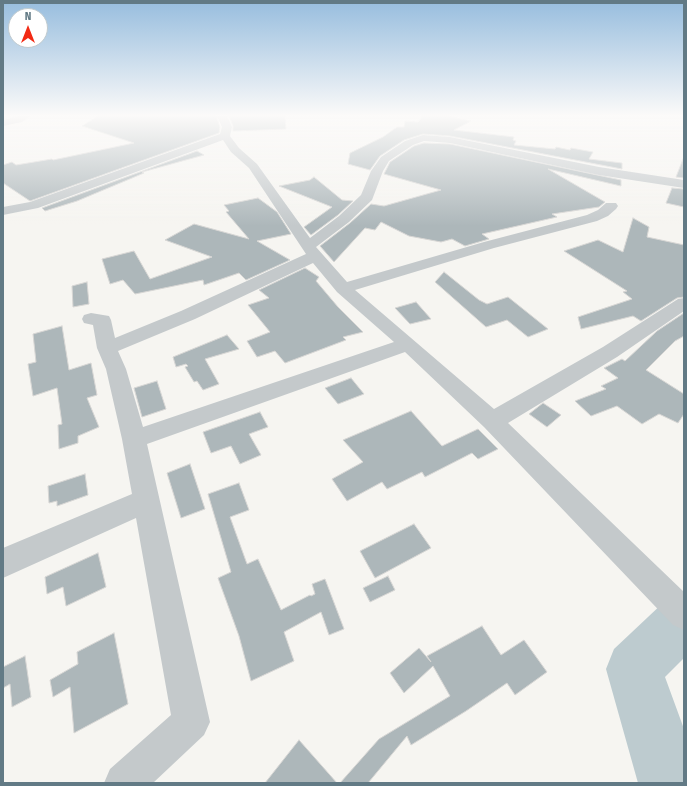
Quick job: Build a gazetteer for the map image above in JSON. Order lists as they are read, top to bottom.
{
  "north": "top"
}
